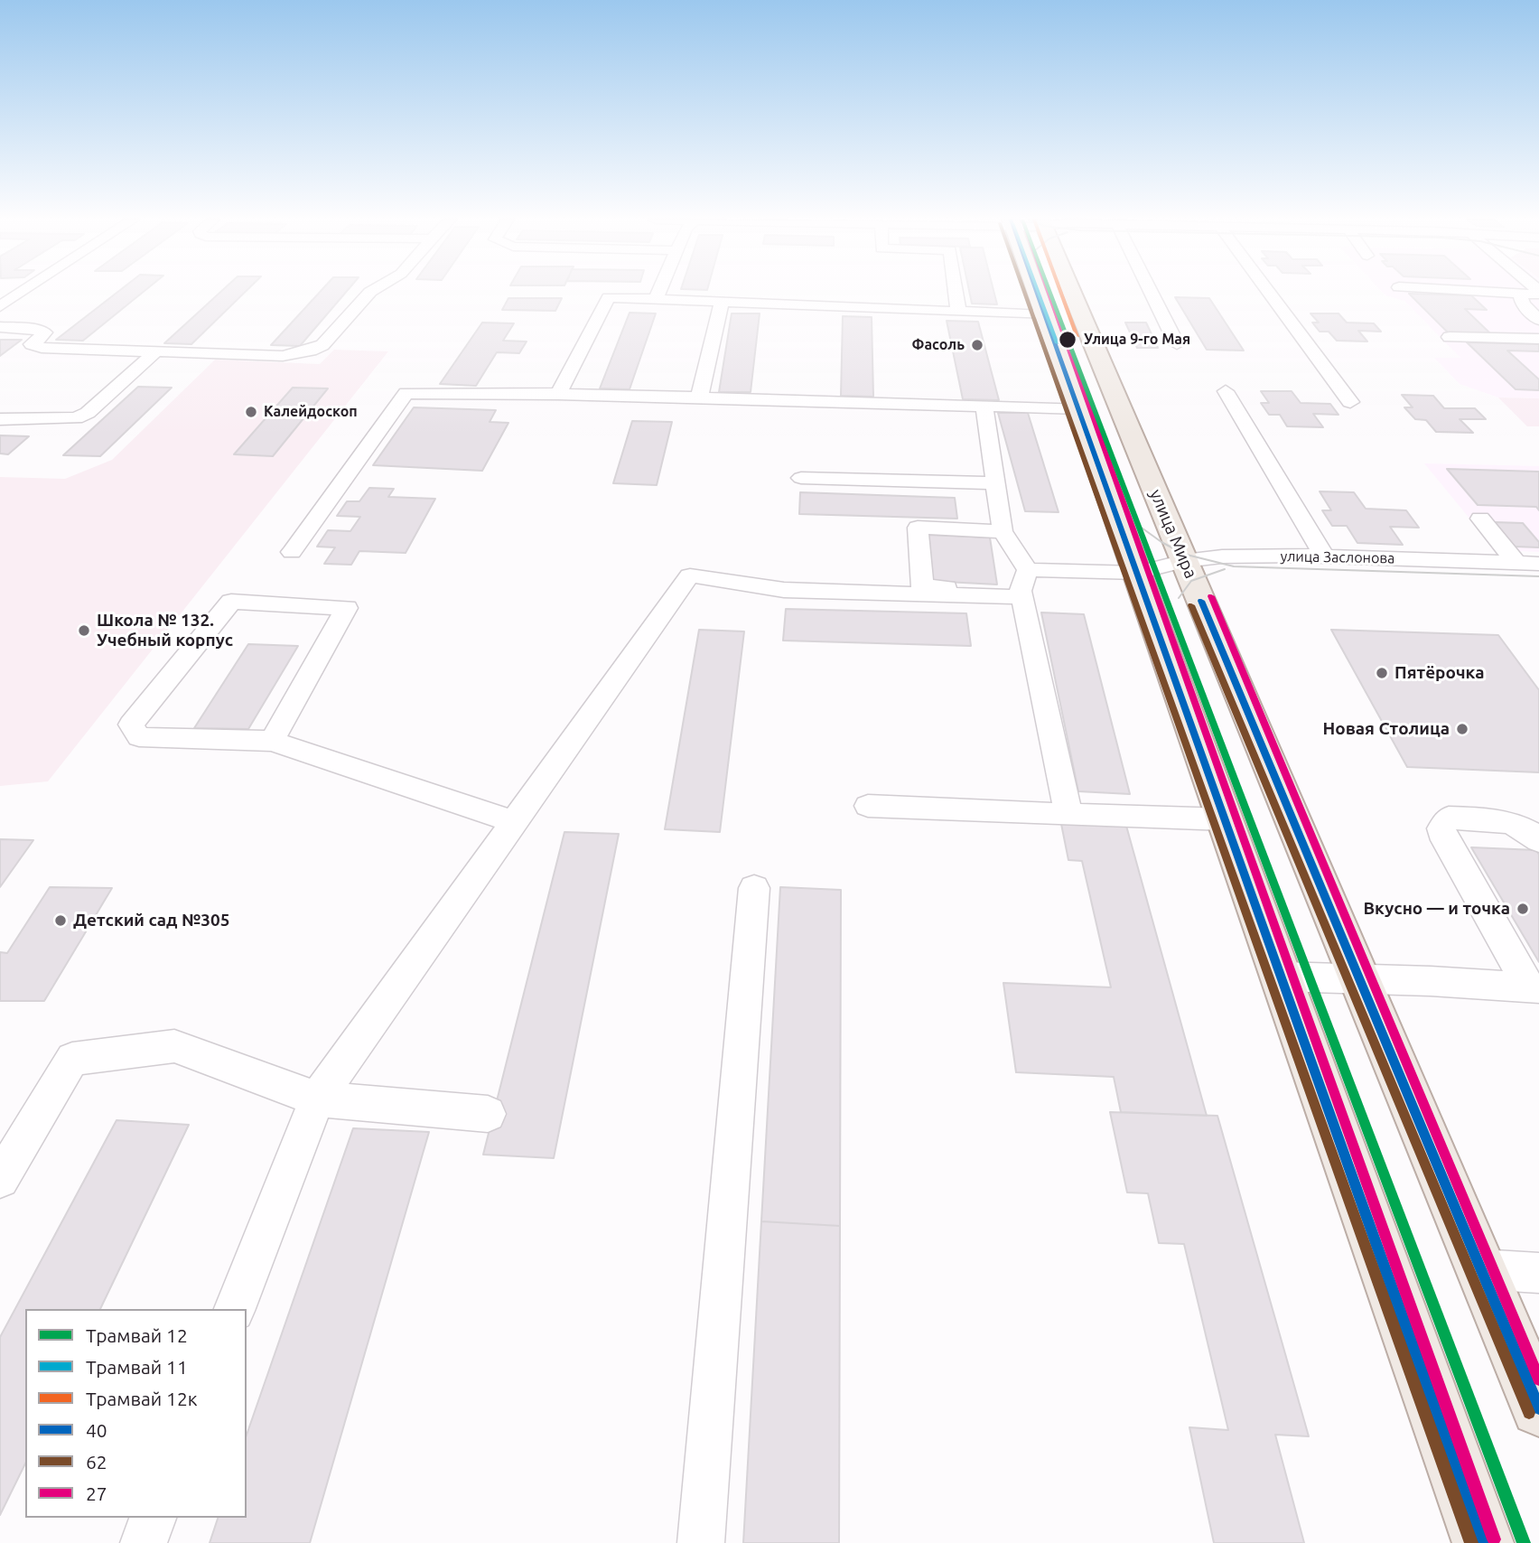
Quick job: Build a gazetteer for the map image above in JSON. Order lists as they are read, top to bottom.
{
  "streets": {
    "main road": ["улица Мира"],
    "street": ["улица Заслонова"]
  },
  "crossings": [
    ["улица Мира", "улица Заслонова"]
  ],
  "places": [
    "Улица 9-го Мая",
    "Фасоль",
    "Калейдоскоп",
    "Школа № 132. Учебный корпус",
    "Пятёрочка",
    "Новая Столица",
    "Вкусно — и точка",
    "Детский сад №305"
  ],
  "lines": [
    "tram line 12",
    "tram line 11",
    "tram line 12к",
    "transit line 40",
    "transit line 62",
    "transit line 27"
  ],
  "legend": [
    "Трамвай 12",
    "Трамвай 11",
    "Трамвай 12к",
    "40",
    "62",
    "27"
  ]
}
